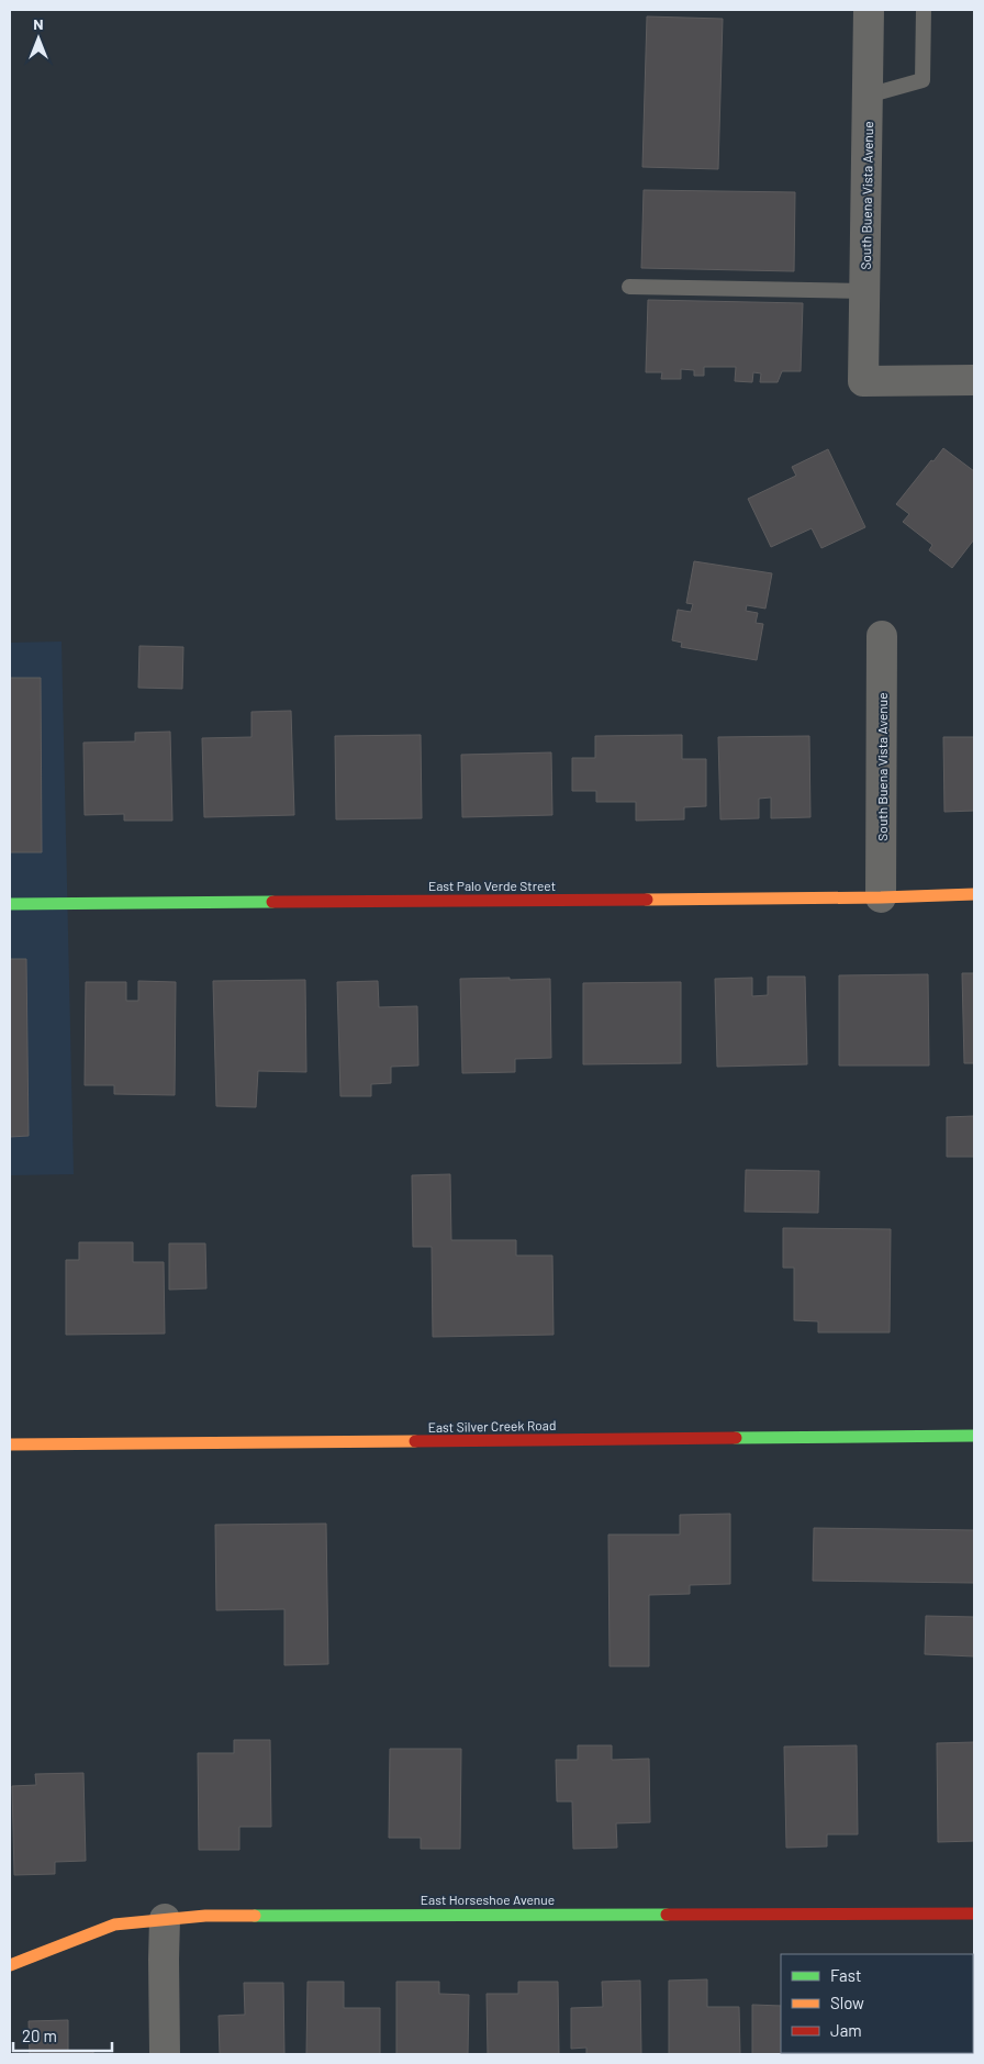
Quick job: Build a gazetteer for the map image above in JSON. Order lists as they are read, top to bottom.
{
  "streets": {
    "street": [
      "South Buena Vista Avenue",
      "East Palo Verde Street",
      "East Silver Creek Road",
      "East Horseshoe Avenue"
    ]
  },
  "crossings": [
    ["South Buena Vista Avenue", "East Palo Verde Street"]
  ],
  "legend": ["Fast", "Slow", "Jam"],
  "scale_bar": "20 m",
  "north": "top"
}
